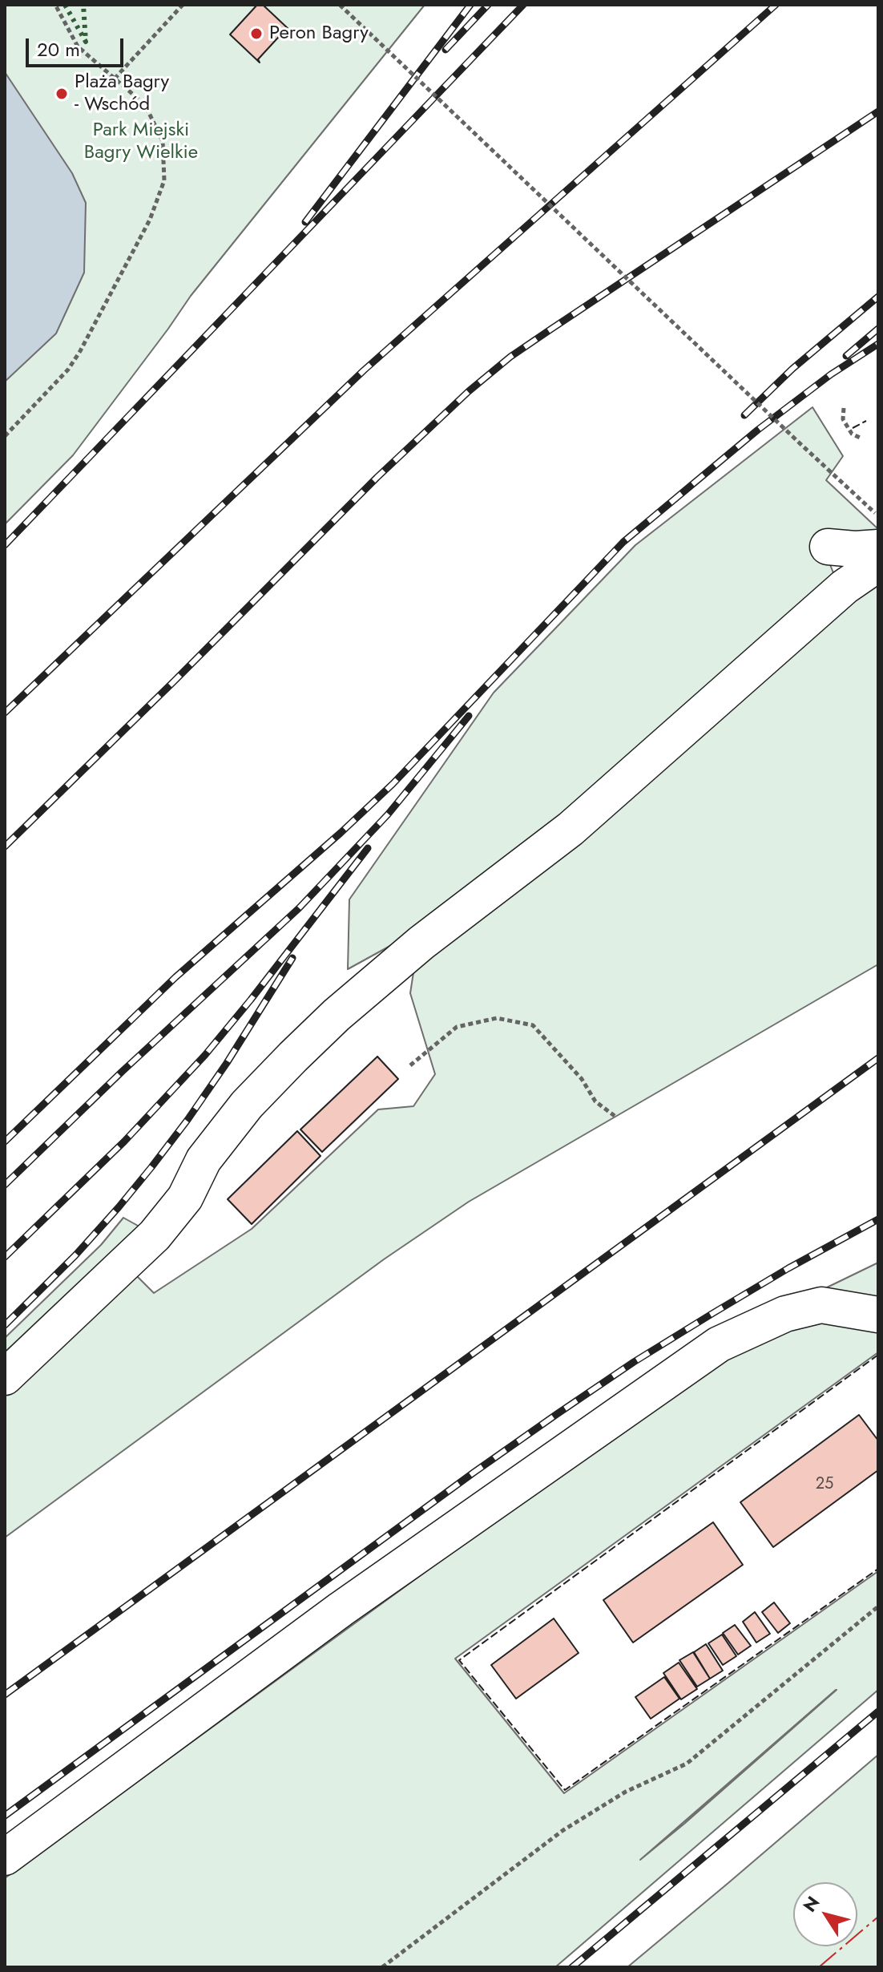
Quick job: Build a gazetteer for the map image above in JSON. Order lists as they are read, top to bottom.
{
  "parks": ["Park Miejski Bagry Wielkie"],
  "places": ["Peron Bagry", "Plaża Bagry - Wschód"],
  "house_numbers": ["25"],
  "scale_bar": "20 m",
  "north": "top left"
}
